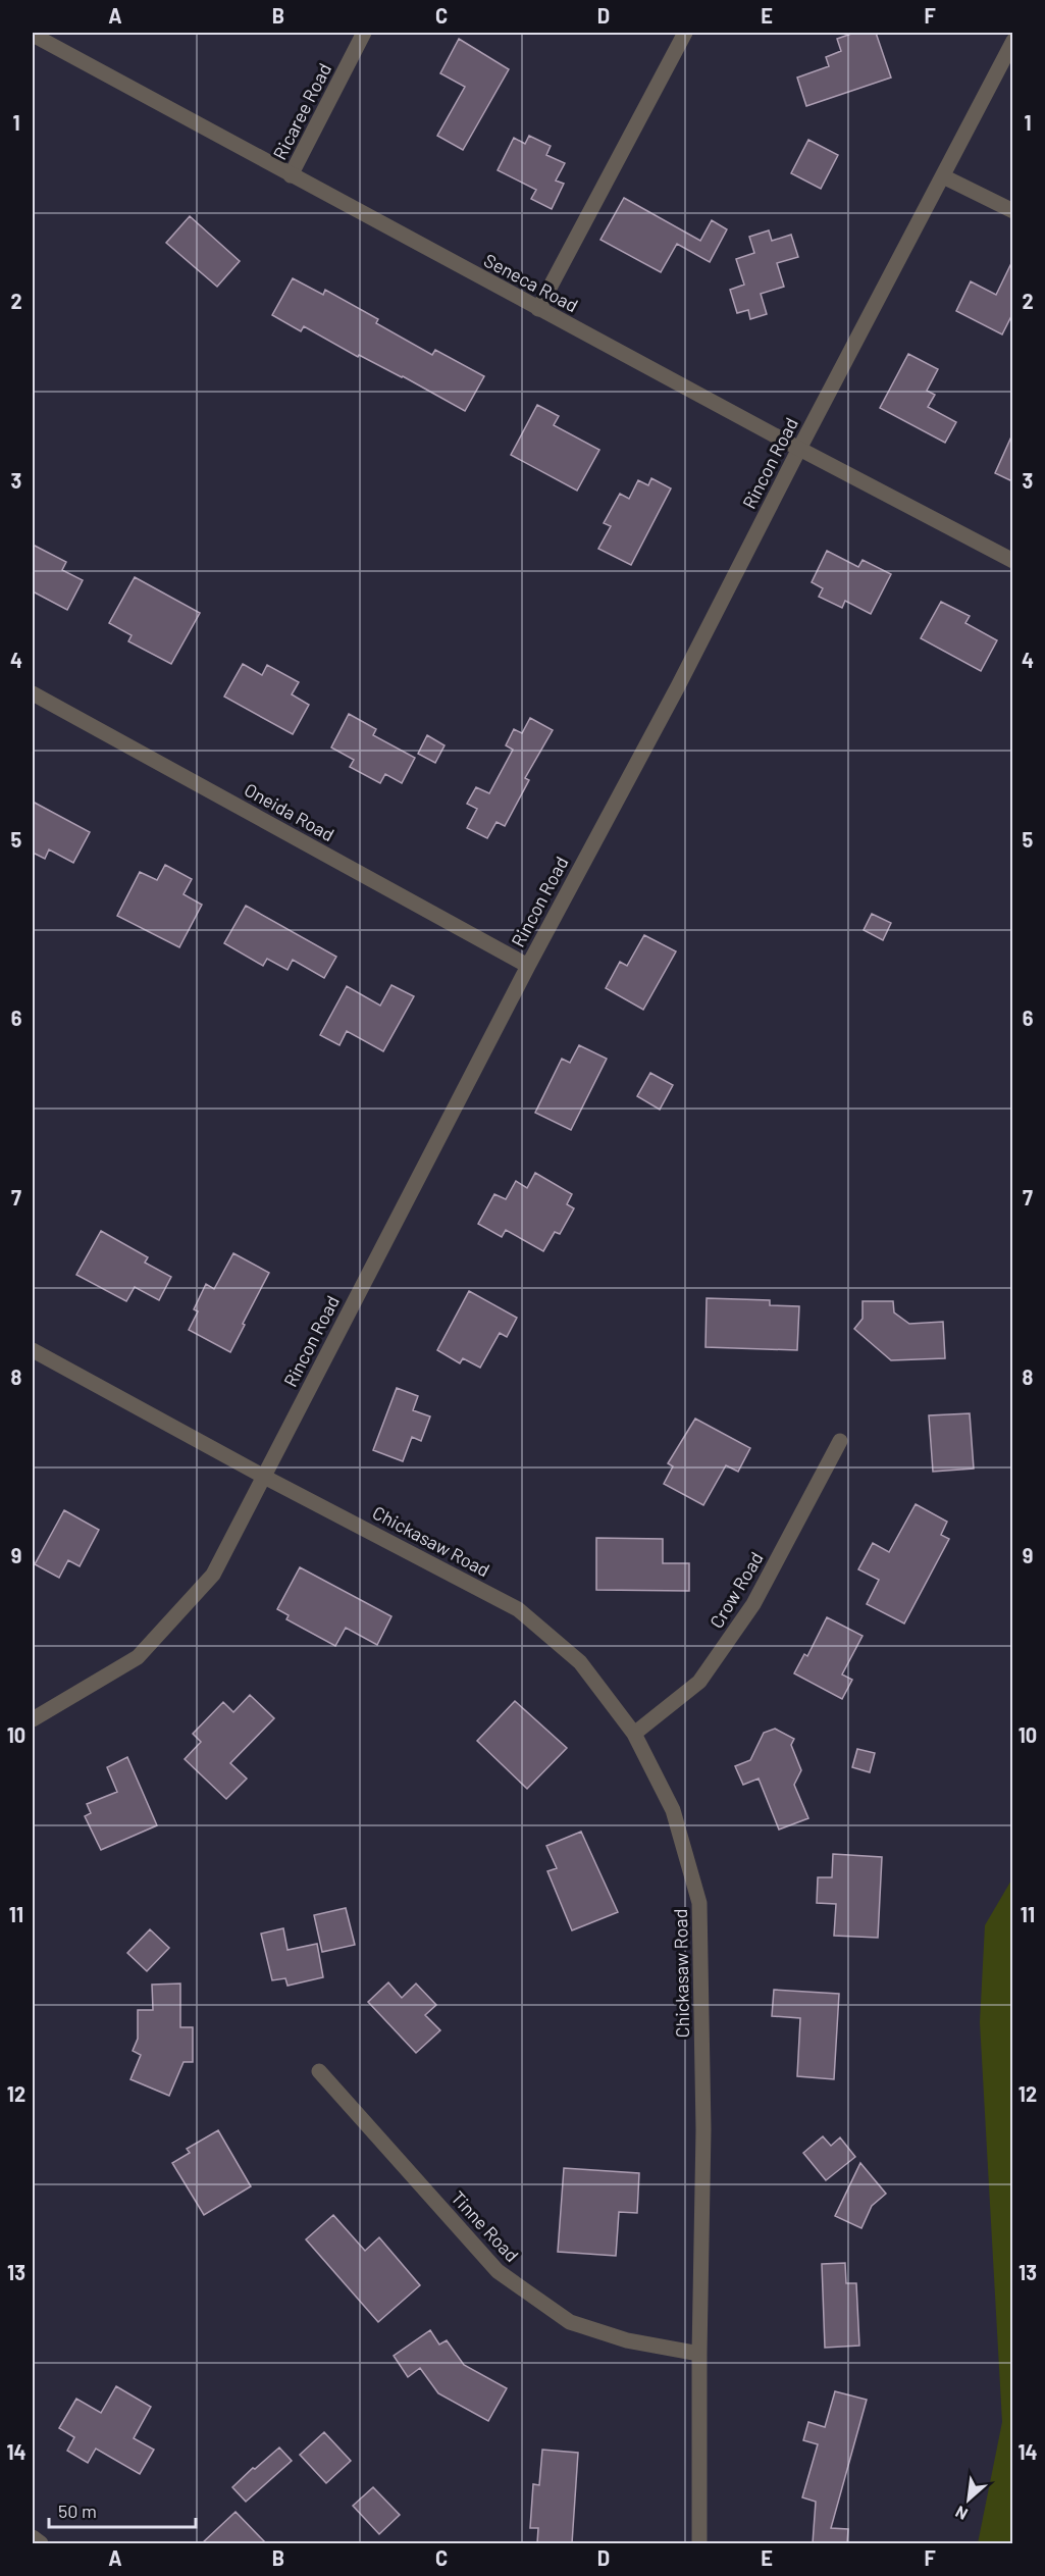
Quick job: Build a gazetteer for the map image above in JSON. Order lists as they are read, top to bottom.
{
  "streets": {
    "street": [
      "Ricaree Road",
      "Seneca Road",
      "Rincon Road",
      "Oneida Road",
      "Chickasaw Road",
      "Crow Road",
      "Tinne Road"
    ]
  },
  "crossings": [
    ["Ricaree Road", "Seneca Road"],
    ["Seneca Road", "Rincon Road"],
    ["Rincon Road", "Oneida Road"],
    ["Rincon Road", "Chickasaw Road"],
    ["Chickasaw Road", "Crow Road"],
    ["Chickasaw Road", "Tinne Road"]
  ],
  "scale_bar": "50 m",
  "north": "bottom left",
  "grid": {
    "columns": [
      "A",
      "B",
      "C",
      "D",
      "E",
      "F"
    ],
    "rows": [
      "1",
      "2",
      "3",
      "4",
      "5",
      "6",
      "7",
      "8",
      "9",
      "10",
      "11",
      "12",
      "13",
      "14"
    ]
  }
}
